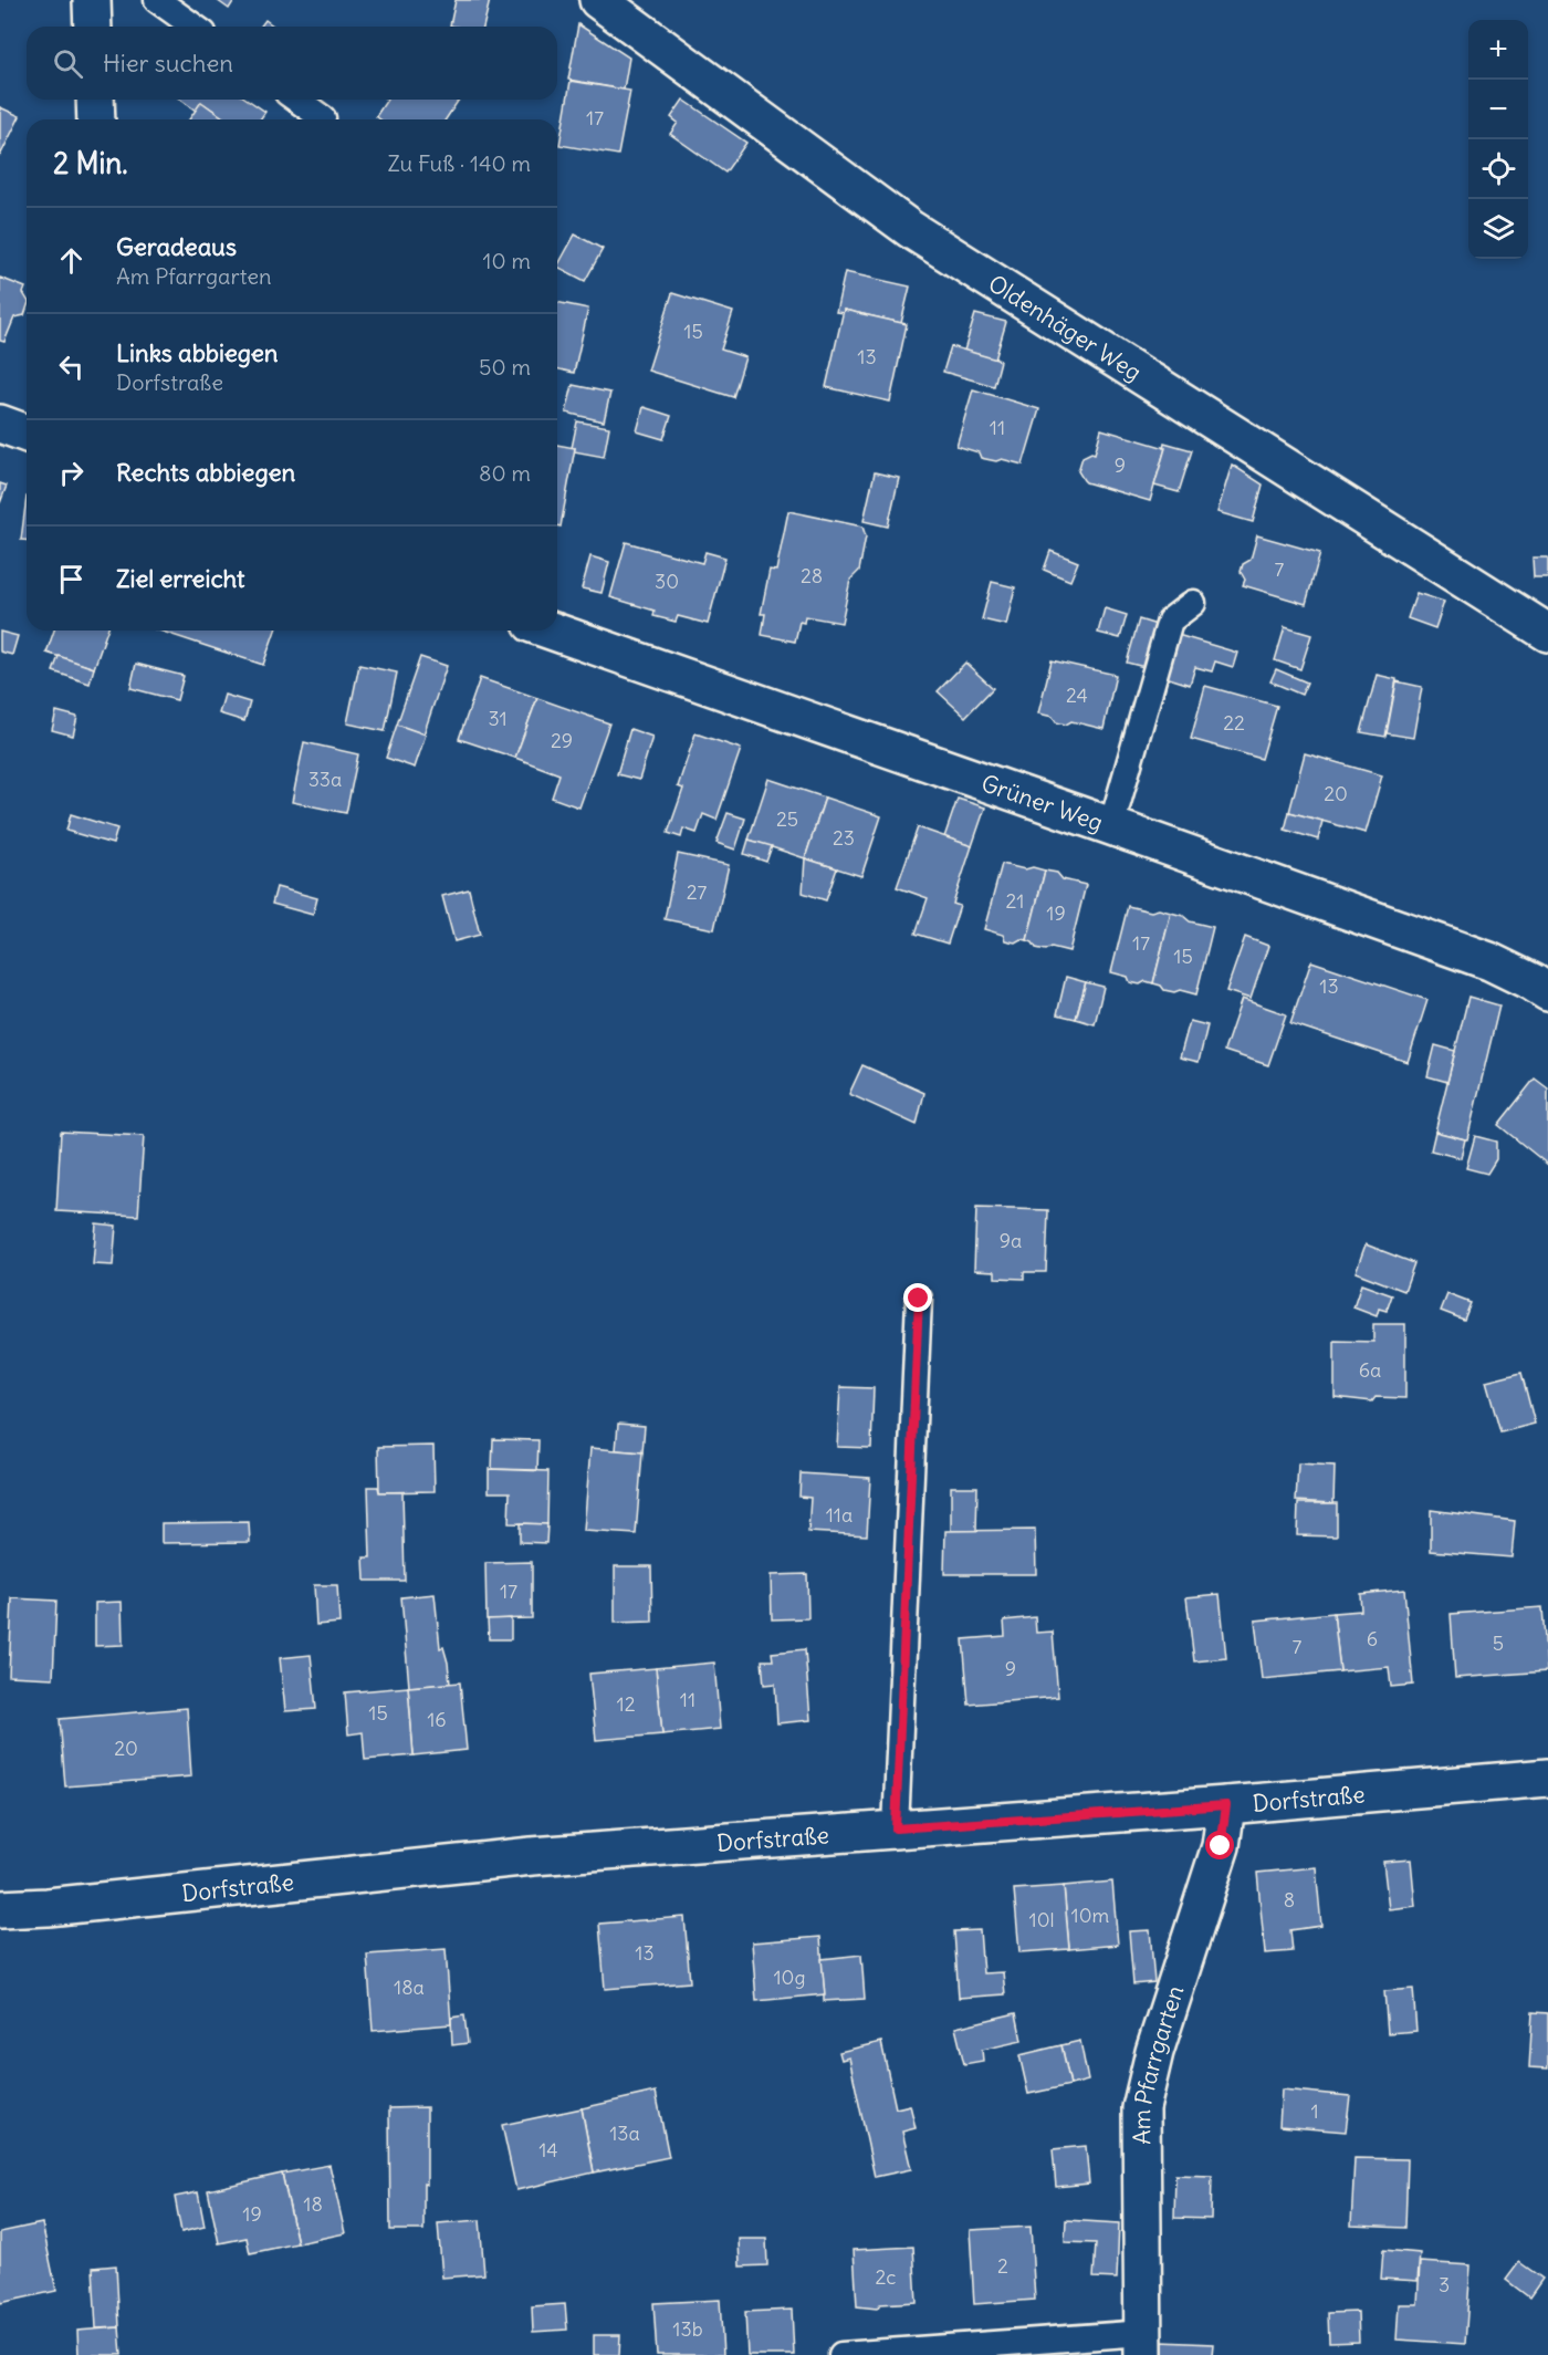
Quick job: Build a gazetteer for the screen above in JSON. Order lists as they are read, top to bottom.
{
  "streets": {
    "street": [
      "Oldenhäger Weg",
      "Grüner Weg",
      "Dorfstraße",
      "Am Pfarrgarten"
    ]
  },
  "crossings": [
    ["Dorfstraße", "Am Pfarrgarten"]
  ],
  "house_numbers": [
    "17",
    "15",
    "13",
    "11",
    "9",
    "7",
    "28",
    "30",
    "24",
    "31",
    "22",
    "29",
    "33a",
    "20",
    "25",
    "23",
    "27",
    "21",
    "19",
    "17",
    "15",
    "13",
    "9a",
    "6a",
    "11a",
    "17",
    "6",
    "5",
    "7",
    "9",
    "11",
    "12",
    "15",
    "16",
    "20",
    "8",
    "10m",
    "10l",
    "13",
    "10g",
    "18a",
    "1",
    "13a",
    "14",
    "18",
    "19",
    "2",
    "2c",
    "3",
    "13b"
  ],
  "page": {
    "map_buttons": ["+", "−"],
    "search": "Hier suchen",
    "heading": ["2 Min.", "Zu Fuß · 140 m"],
    "list": [
      ["Geradeaus", "Am Pfarrgarten", "10 m"],
      ["Links abbiegen", "Dorfstraße", "50 m"],
      ["Rechts abbiegen", "80 m"],
      "Ziel erreicht"
    ]
  }
}
